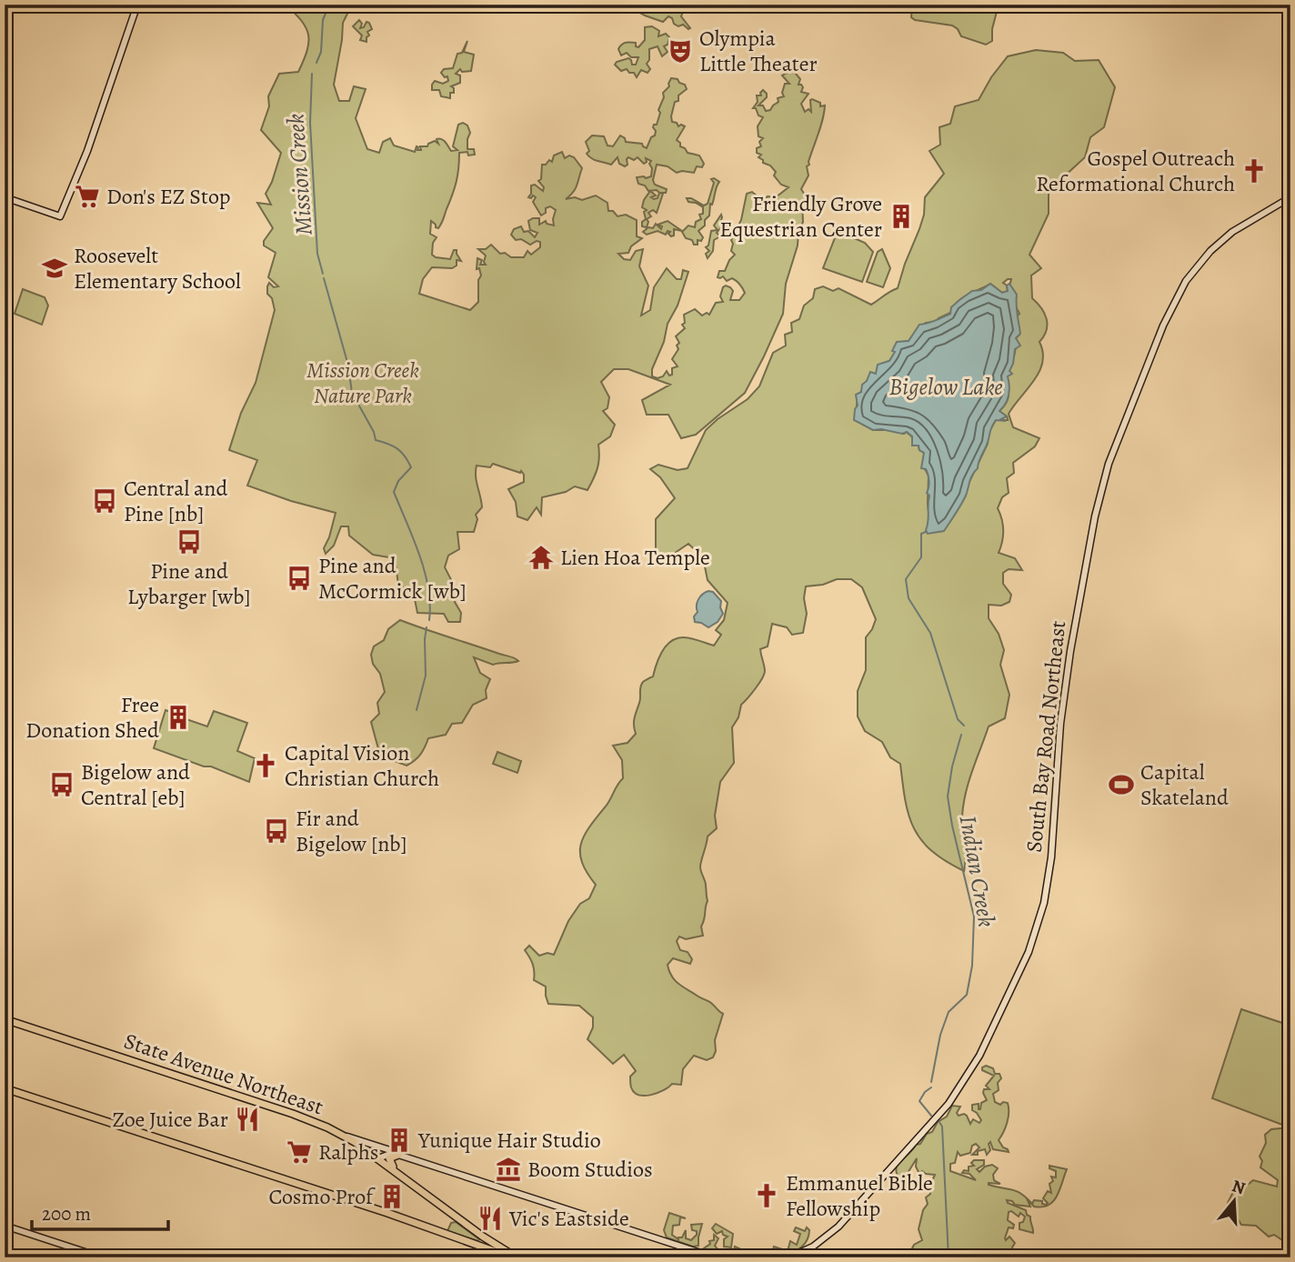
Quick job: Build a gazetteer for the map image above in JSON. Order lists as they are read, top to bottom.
{
  "streets": {
    "main road": ["State Avenue Northeast"],
    "street": ["South Bay Road Northeast"]
  },
  "water": ["Mission Creek", "Bigelow Lake", "Indian Creek"],
  "parks": ["Mission Creek Nature Park"],
  "places": {
    "theatre": ["Olympia Little Theater"],
    "church": ["Gospel Outreach Reformational Church", "Capital Vision Christian Church", "Emmanuel Bible Fellowship"],
    "supermarket": ["Don's EZ Stop", "Ralphs"],
    "building": [
      "Friendly Grove Equestrian Center",
      "Free Donation Shed",
      "Yunique Hair Studio",
      "Cosmo Prof"
    ],
    "school or university": ["Roosevelt Elementary School"],
    "bus stop": [
      "Central and Pine [nb]",
      "Pine and Lybarger [wb]",
      "Pine and McCormick [wb]",
      "Bigelow and Central [eb]",
      "Fir and Bigelow [nb]"
    ],
    "temple": ["Lien Hoa Temple"],
    "sports": ["Capital Skateland"],
    "restaurant": ["Zoe Juice Bar", "Vic's Eastside"],
    "museum": ["Boom Studios"]
  },
  "scale_bar": "200 m",
  "north": "top"
}
